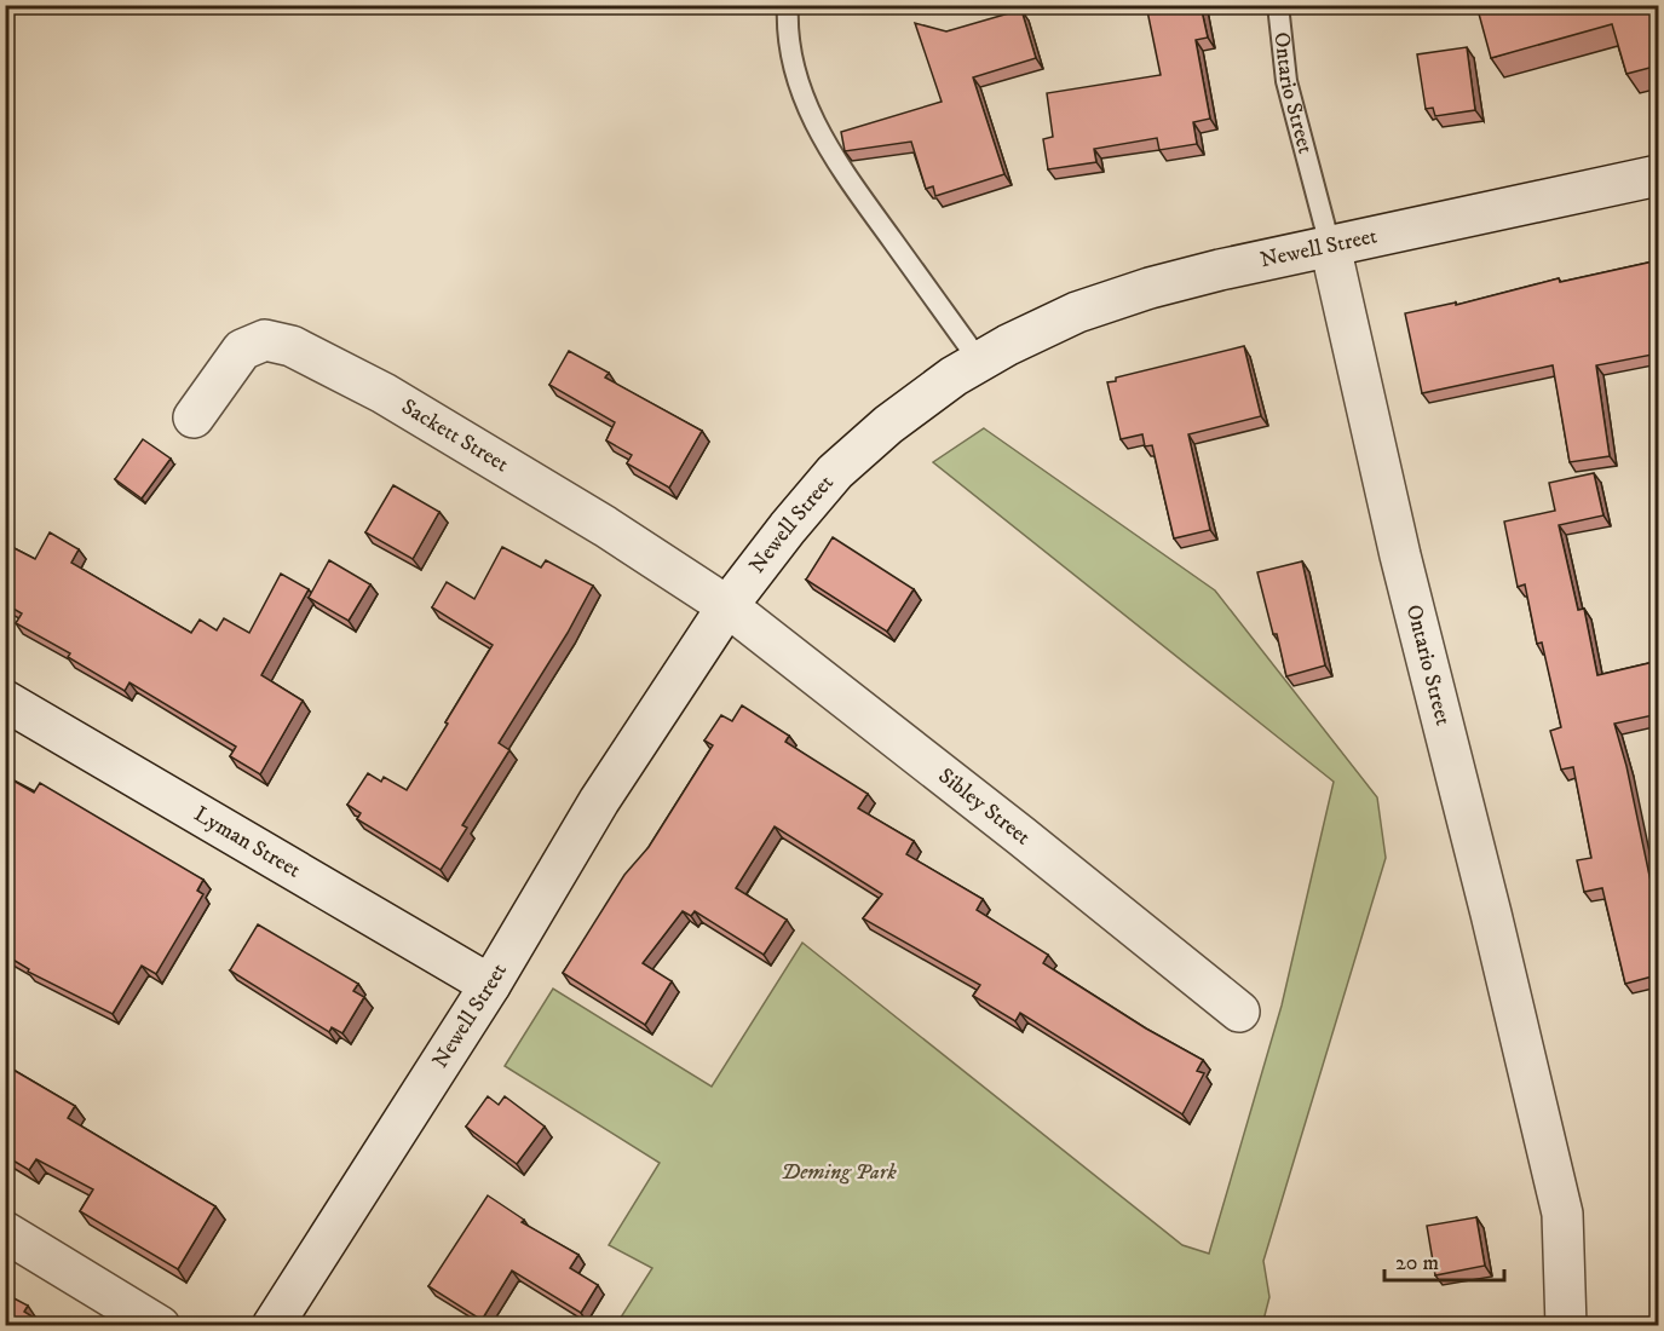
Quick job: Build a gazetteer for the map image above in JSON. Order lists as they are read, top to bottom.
{
  "streets": {
    "street": [
      "Ontario Street",
      "Newell Street",
      "Sackett Street",
      "Sibley Street",
      "Lyman Street"
    ]
  },
  "crossings": [
    ["Ontario Street", "Newell Street"],
    ["Newell Street", "Sackett Street"],
    ["Newell Street", "Sibley Street"],
    ["Newell Street", "Lyman Street"],
    ["Sackett Street", "Sibley Street"]
  ],
  "parks": ["Deming Park"],
  "scale_bar": "20 m"
}
